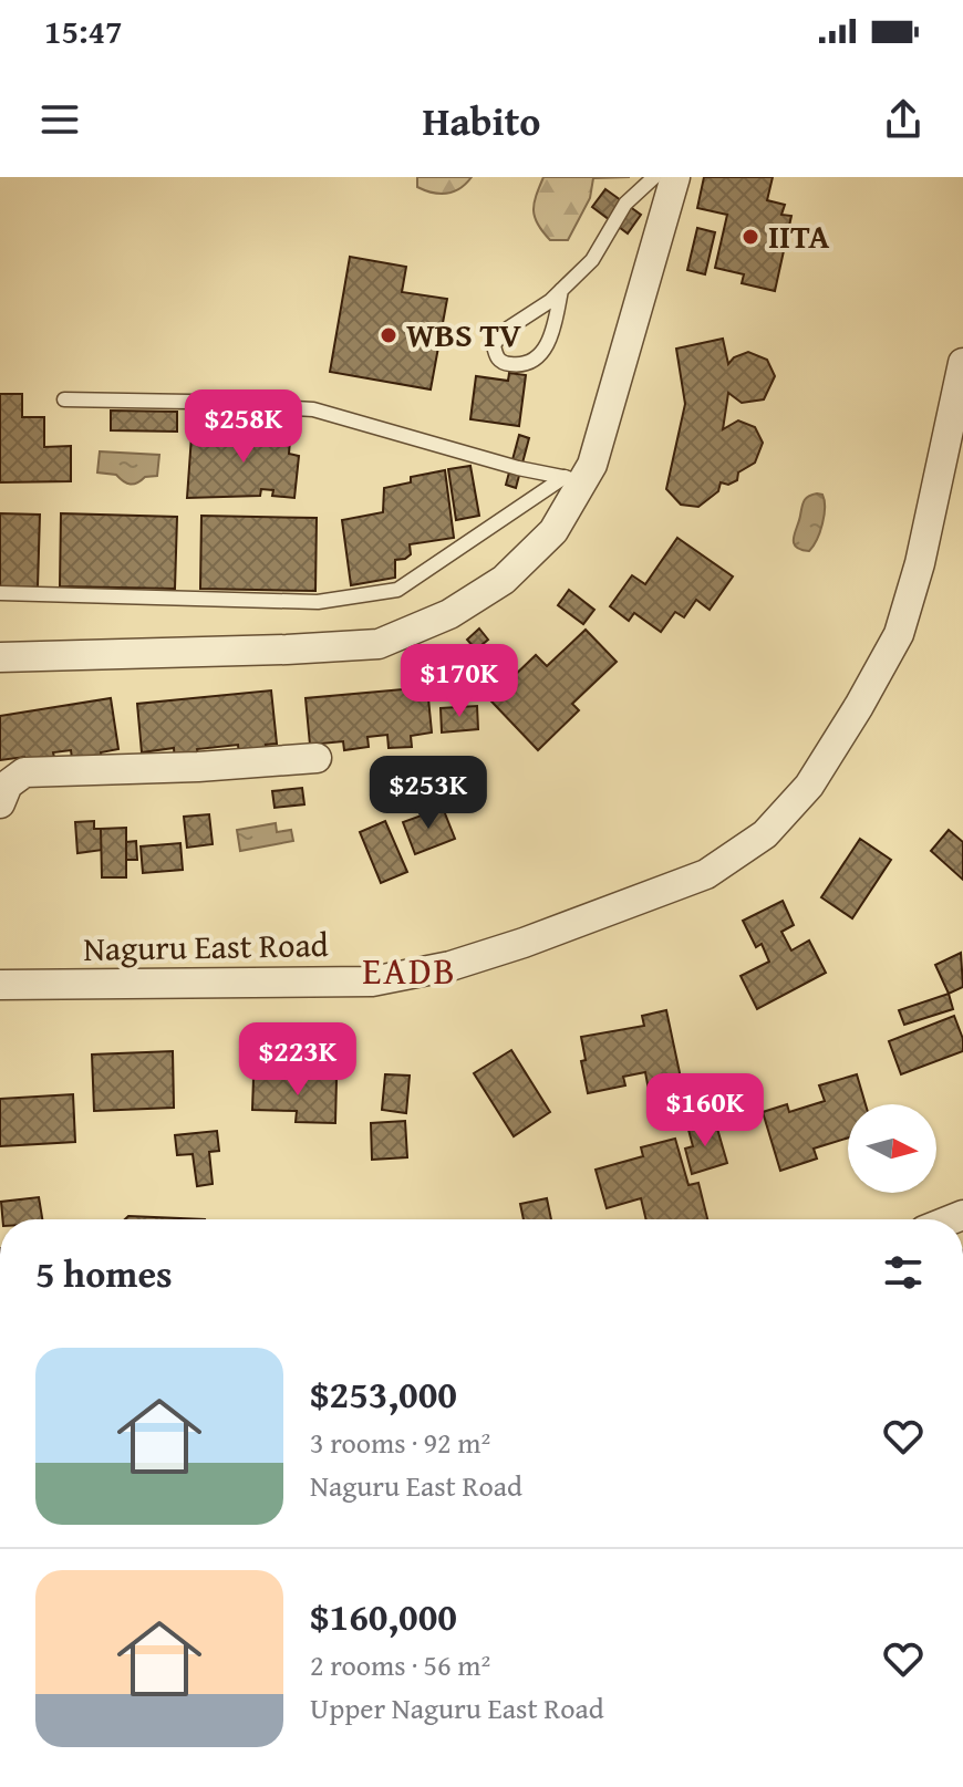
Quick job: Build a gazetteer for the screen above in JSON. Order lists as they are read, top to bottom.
{
  "streets": {
    "street": ["Naguru East Road"]
  },
  "districts": ["EADB"],
  "places": ["IITA", "WBS TV"],
  "north": "right",
  "page": {
    "status": "15:47",
    "header": "Habito",
    "price": [
      "$258K",
      "$170K",
      "$253K",
      "$223K",
      "$160K"
    ],
    "heading": "5 homes",
    "list": [
      {
        "name": "$253,000",
        "note": "3 rooms · 92 m² · Naguru East Road"
      },
      {
        "name": "$160,000",
        "note": "2 rooms · 56 m² · Upper Naguru East Road"
      }
    ]
  }
}
